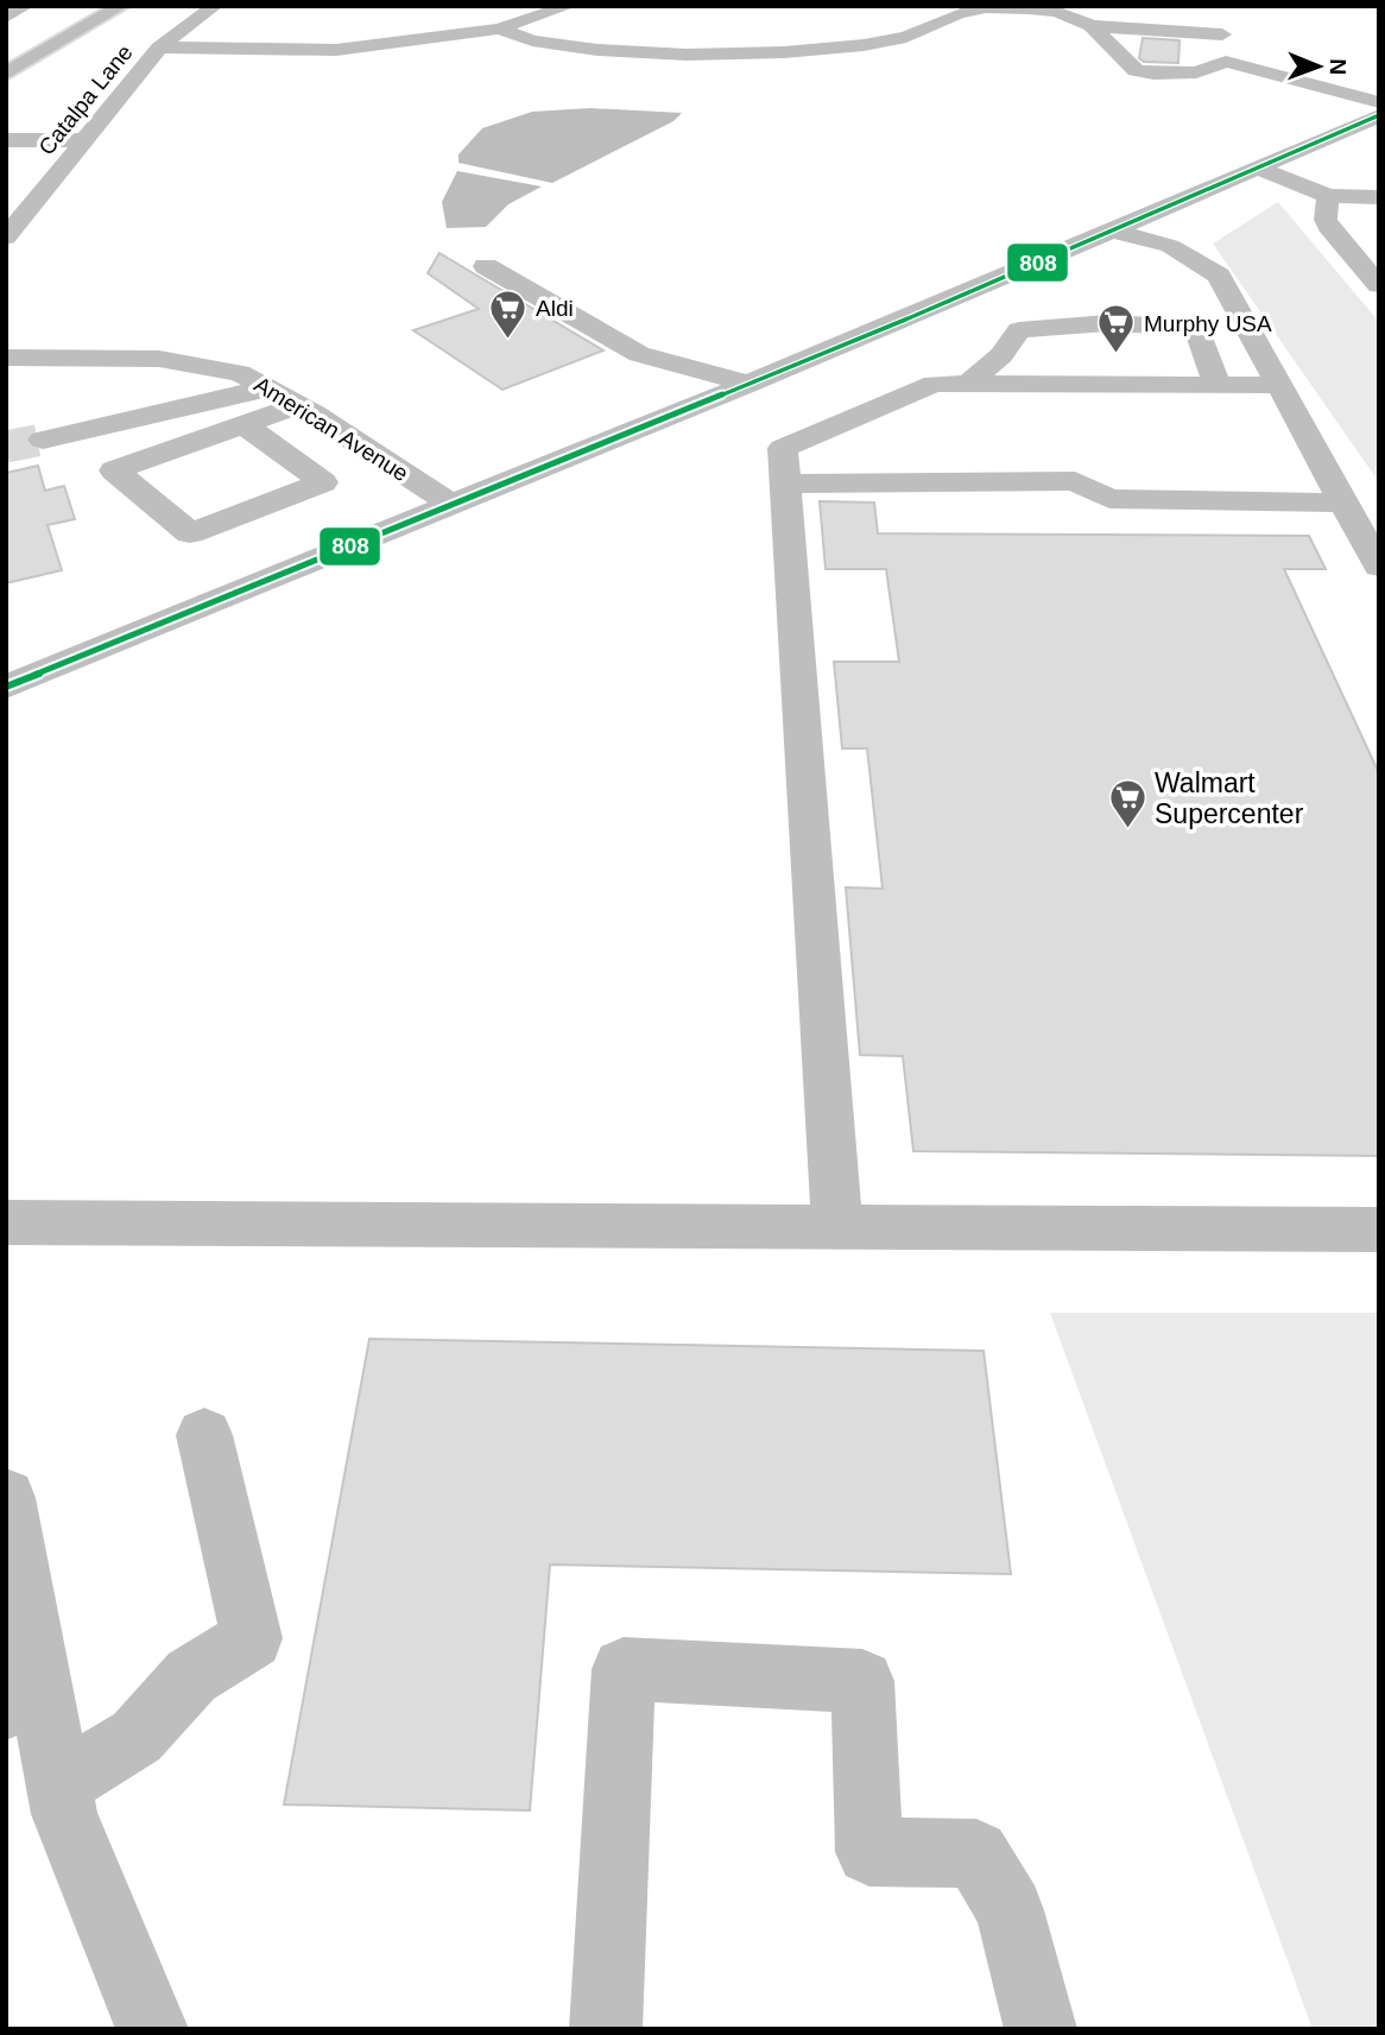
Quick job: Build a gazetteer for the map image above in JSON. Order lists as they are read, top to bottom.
{
  "streets": {
    "street": ["Catalpa Lane", "American Avenue"]
  },
  "places": {
    "supermarket": ["Aldi", "Murphy USA", "Walmart Supercenter"]
  },
  "lines": ["transit line 808"],
  "north": "right"
}
